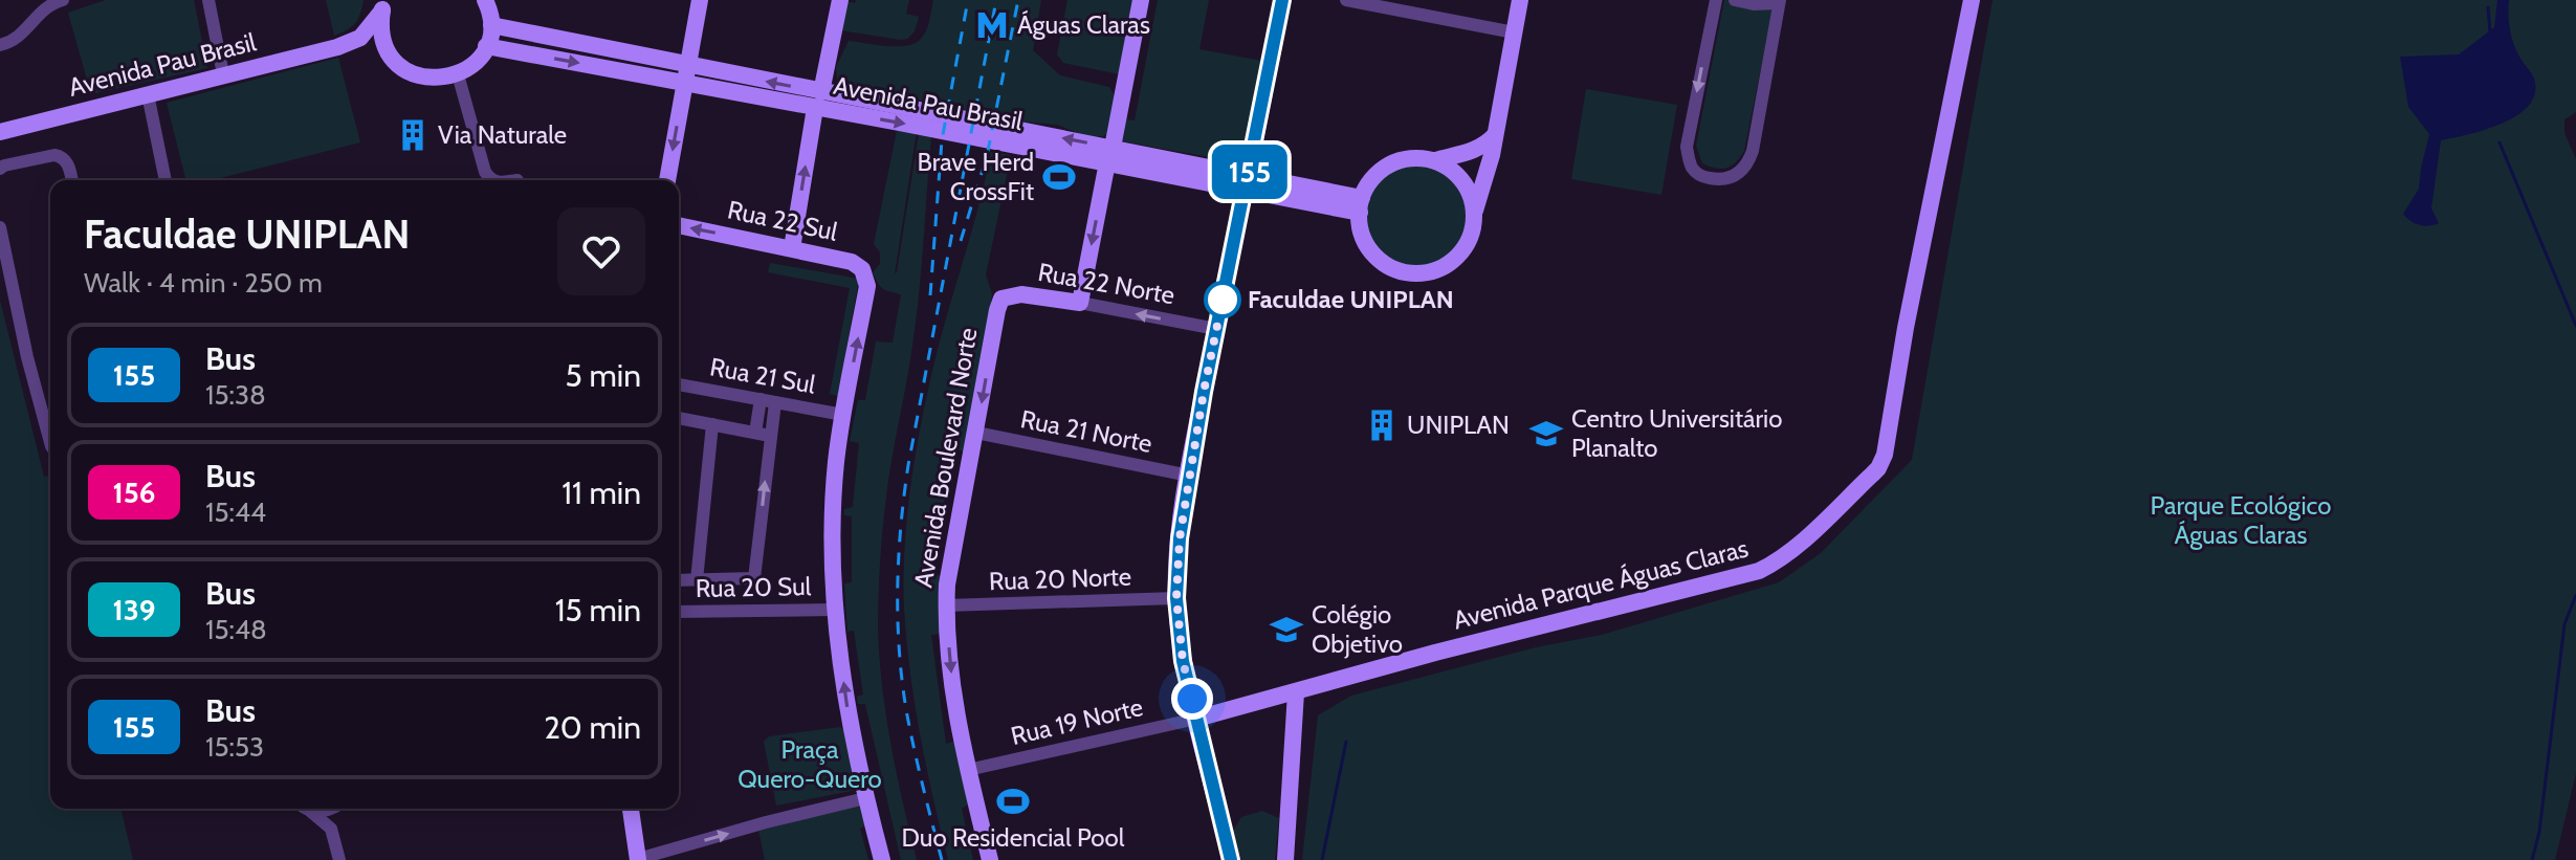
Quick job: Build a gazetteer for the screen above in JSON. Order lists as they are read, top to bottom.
{
  "streets": {
    "street": [
      "Avenida Pau Brasil",
      "Rua 22 Sul",
      "Rua 22 Norte",
      "Rua 21 Sul",
      "Rua 21 Norte",
      "Avenida Boulevard Norte",
      "Rua 20 Norte",
      "Avenida Parque Águas Claras",
      "Rua 20 Sul",
      "Rua 19 Norte"
    ]
  },
  "crossings": [
    ["Rua 22 Sul", "Rua 21 Sul"],
    ["Rua 22 Norte", "Avenida Boulevard Norte"],
    ["Rua 21 Norte", "Avenida Boulevard Norte"],
    ["Avenida Boulevard Norte", "Rua 20 Norte"],
    ["Avenida Boulevard Norte", "Rua 19 Norte"],
    ["Avenida Parque Águas Claras", "Rua 19 Norte"]
  ],
  "one_way": ["Rua 22 Norte"],
  "parks": ["Parque Ecológico Águas Claras", "Praça Quero-Quero"],
  "places": {
    "metro station": ["Águas Claras"],
    "building": ["Via Naturale", "UNIPLAN"],
    "sports": ["Brave Herd CrossFit", "Duo Residencial Pool"],
    "other": ["Faculdae UNIPLAN"],
    "school or university": ["Centro Universitário Planalto", "Colégio Objetivo"]
  },
  "lines": ["bus line 155"],
  "page": {
    "on_map": "155",
    "heading": ["Faculdae UNIPLAN", "Walk · 4 min · 250 m"],
    "list": [
      {
        "mark": "155",
        "name": "Bus",
        "note": "15:38",
        "value": "5 min"
      },
      {
        "mark": "156",
        "name": "Bus",
        "note": "15:44",
        "value": "11 min"
      },
      {
        "mark": "139",
        "name": "Bus",
        "note": "15:48",
        "value": "15 min"
      },
      {
        "mark": "155",
        "name": "Bus",
        "note": "15:53",
        "value": "20 min"
      }
    ]
  }
}
